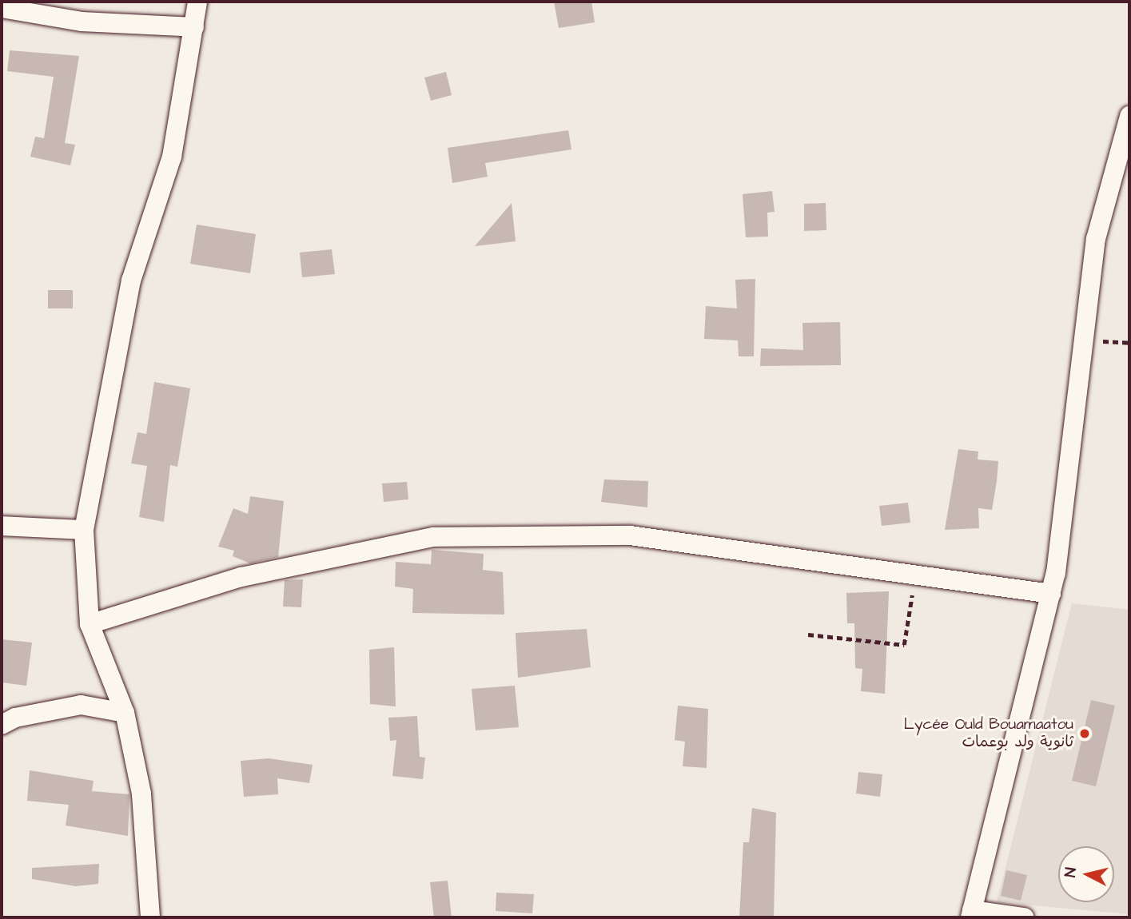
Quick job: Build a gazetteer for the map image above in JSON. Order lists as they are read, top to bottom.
{
  "places": ["Lycée Ould Bouamaatou ثانوية ولد بوعمات"],
  "north": "left"
}
